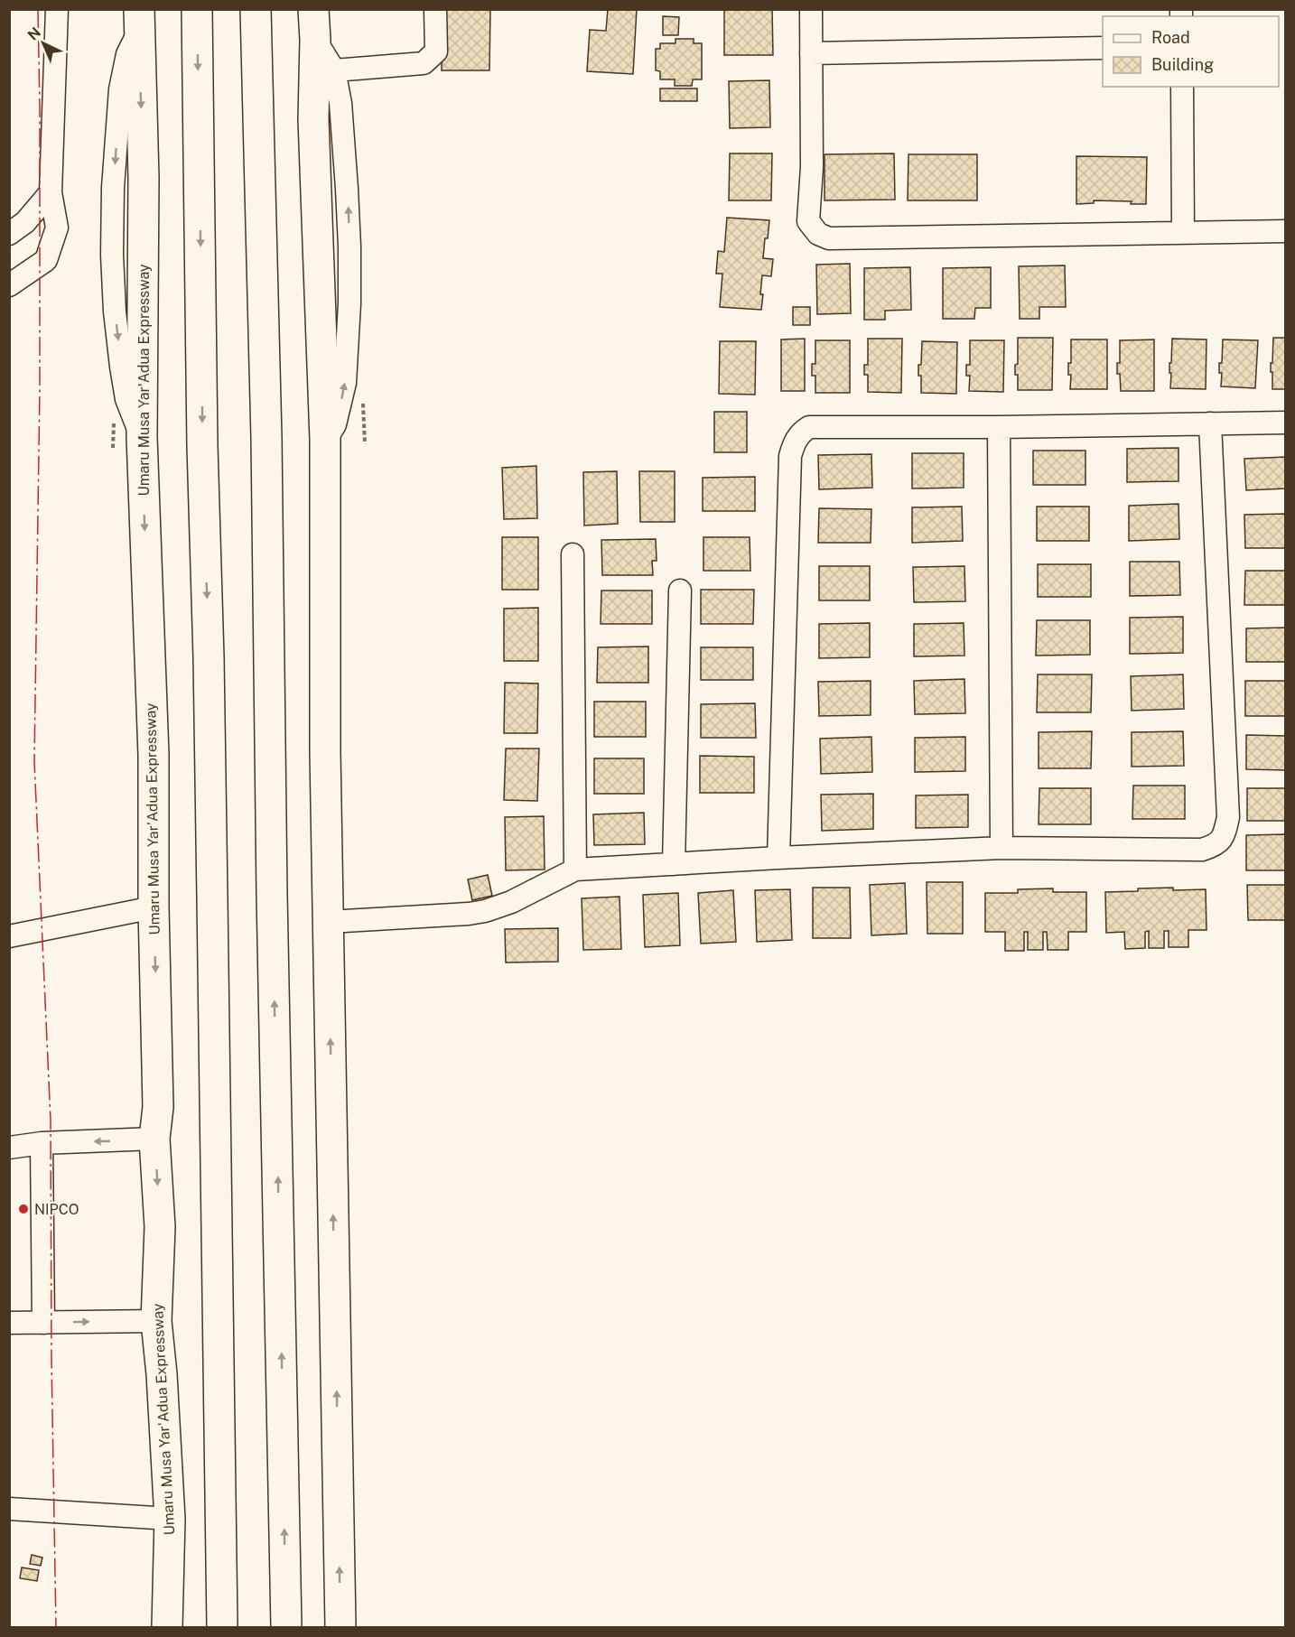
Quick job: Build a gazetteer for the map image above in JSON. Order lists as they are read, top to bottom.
{
  "streets": {
    "highway": ["Umaru Musa Yar'Adua Expressway"]
  },
  "places": ["NIPCO"],
  "legend": ["Road", "Building"],
  "north": "top left"
}
